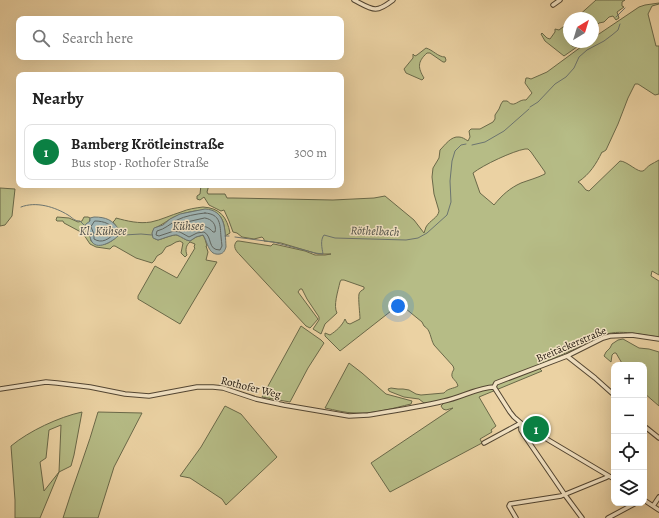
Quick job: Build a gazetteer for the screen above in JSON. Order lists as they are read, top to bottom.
{
  "streets": {
    "street": ["Breitäckerstraße", "Rothofer Weg"]
  },
  "crossings": [
    ["Breitäckerstraße", "Rothofer Weg"]
  ],
  "water": ["Kühsee", "Kl. Kühsee", "Röthelbach"],
  "north": "top right",
  "page": {
    "search": "Search here",
    "heading": "Nearby",
    "list": [
      {
        "mark": "1",
        "name": "Bamberg Krötleinstraße",
        "note": "Bus stop · Rothofer Straße",
        "value": "300 m"
      }
    ],
    "map_buttons": ["+", "−"],
    "pins": "1"
  }
}
